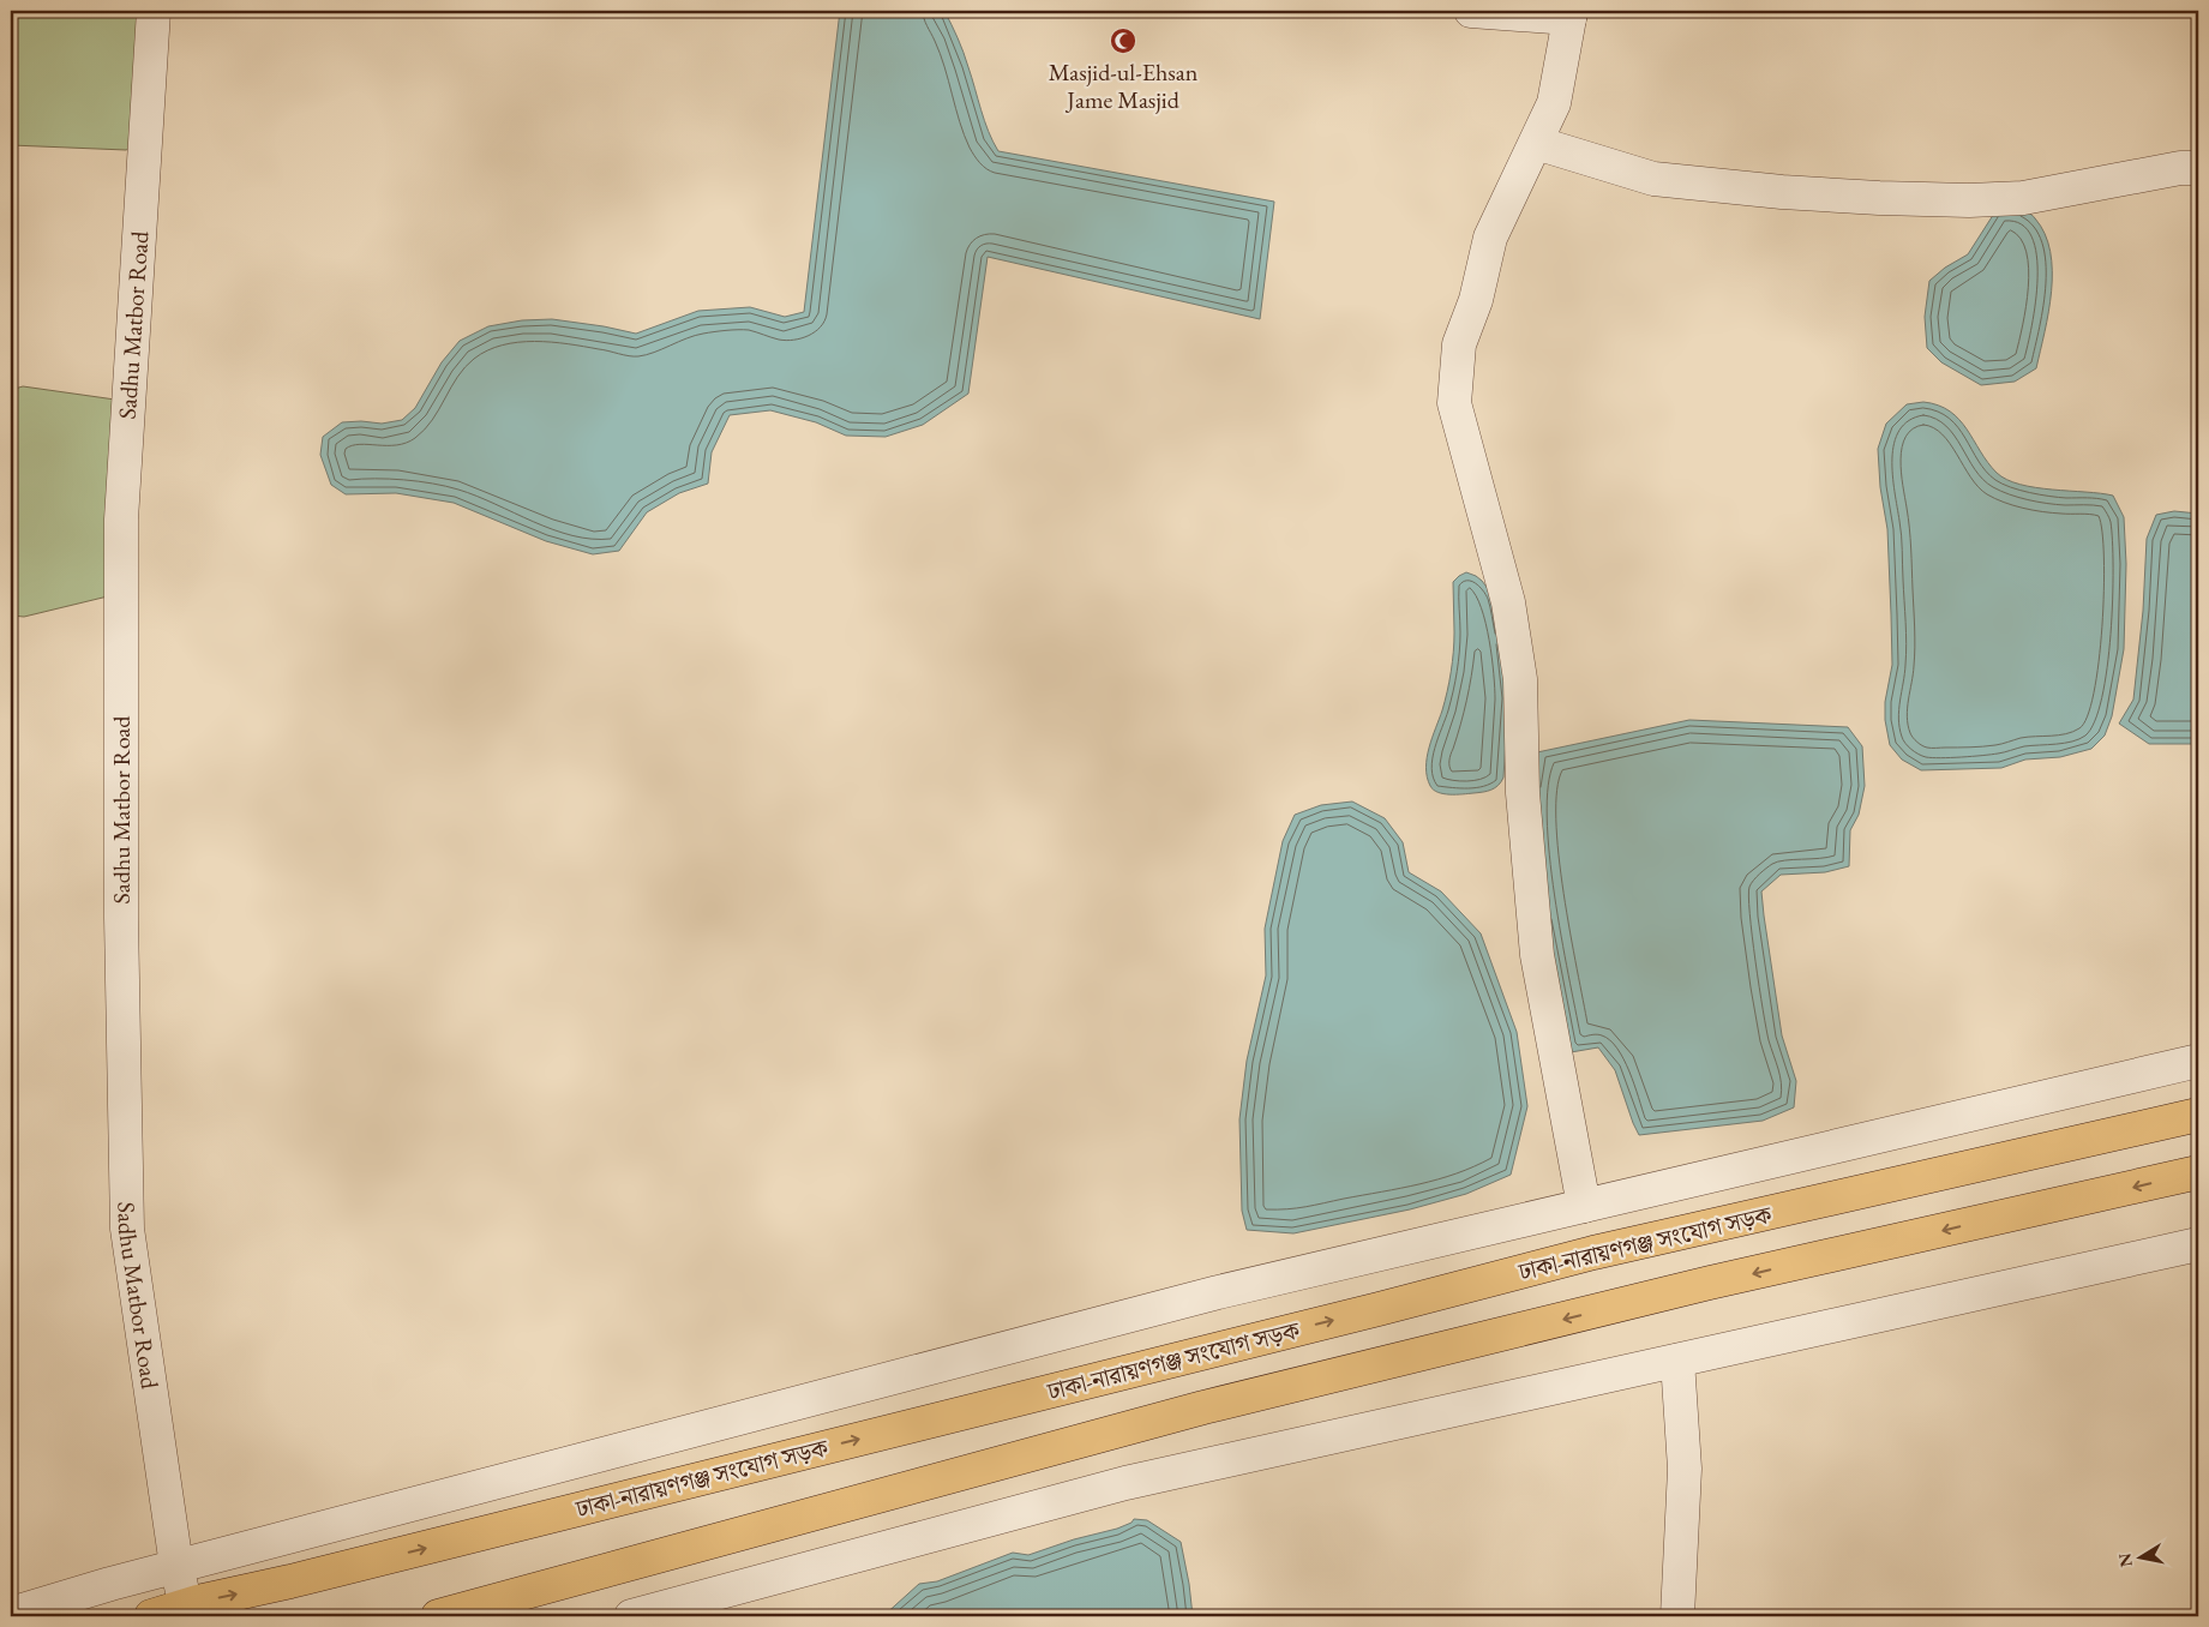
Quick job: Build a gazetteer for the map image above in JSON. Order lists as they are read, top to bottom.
{
  "streets": {
    "main road": ["ঢাকা-নারায়ণগঞ্জ সংযোগ সড়ক"],
    "street": ["Sadhu Matbor Road"]
  },
  "crossings": [
    ["Sadhu Matbor Road", "ঢাকা-নারায়ণগঞ্জ সংযোগ সড়ক"]
  ],
  "places": {
    "mosque": ["Masjid-ul-Ehsan Jame Masjid"]
  },
  "north": "left"
}
